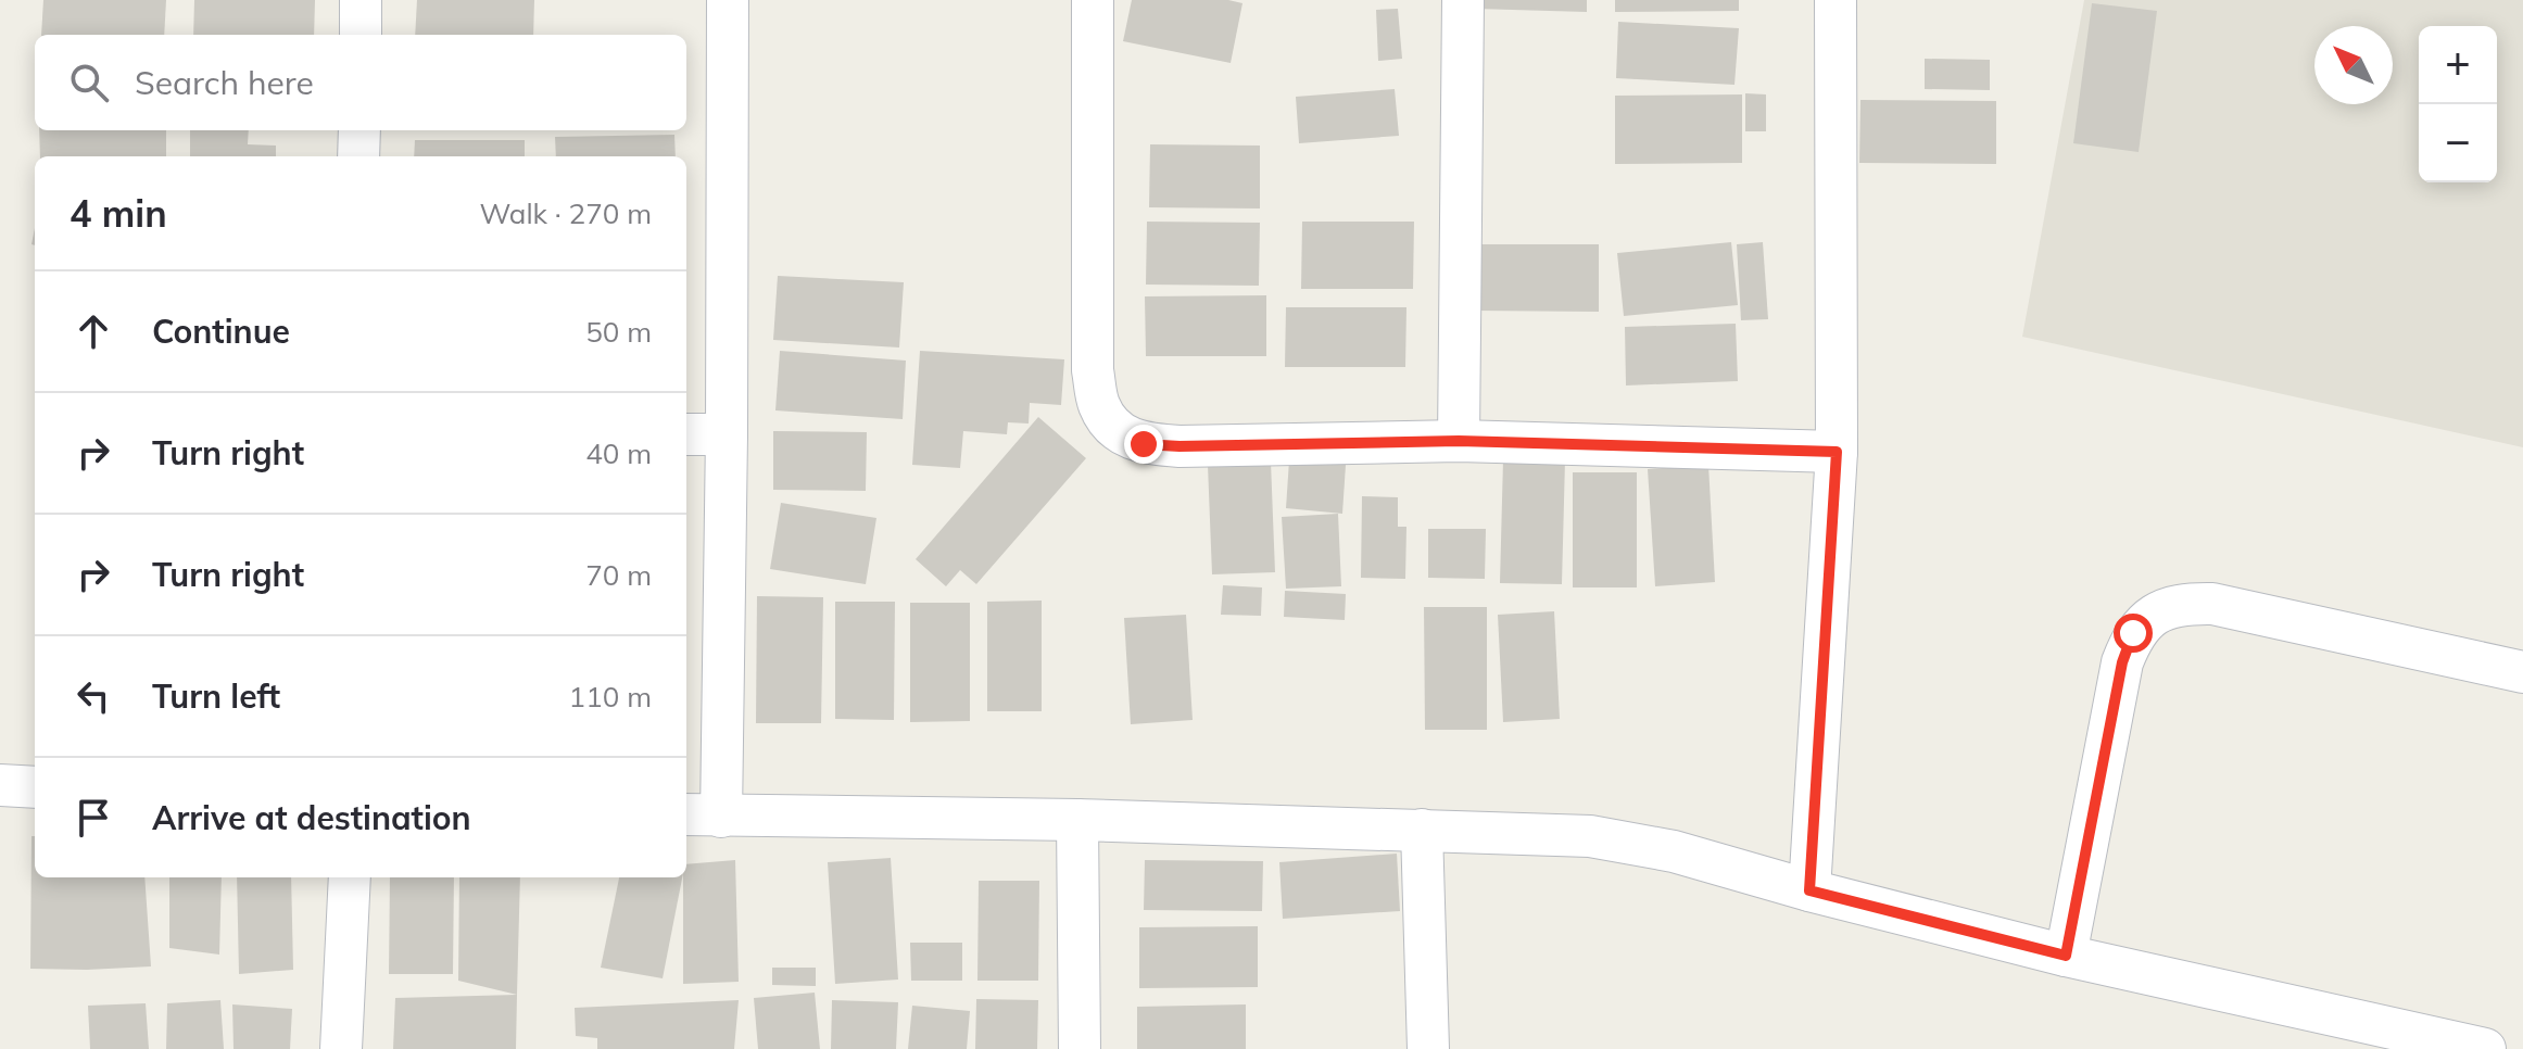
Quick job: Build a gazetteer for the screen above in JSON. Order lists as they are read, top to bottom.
{
  "north": "top left",
  "page": {
    "map_buttons": ["+", "−"],
    "search": "Search here",
    "heading": ["4 min", "Walk · 270 m"],
    "list": [
      ["Continue", "50 m"],
      ["Turn right", "40 m"],
      ["Turn right", "70 m"],
      ["Turn left", "110 m"],
      "Arrive at destination"
    ]
  }
}
